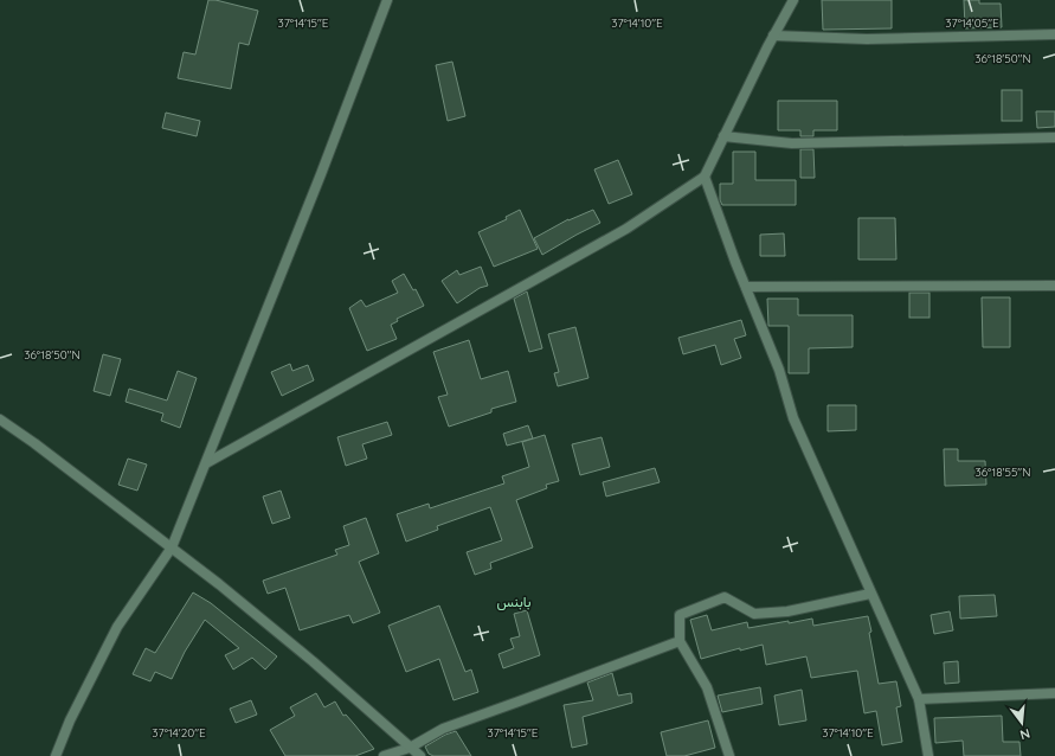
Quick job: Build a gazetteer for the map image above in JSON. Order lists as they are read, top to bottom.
{
  "districts": ["بابنس"],
  "north": "bottom",
  "coordinates": [
    "37°14'15\"E",
    "37°14'10\"E",
    "37°14'05\"E",
    "36°18'50\"N",
    "36°18'55\"N",
    "37°14'20\"E"
  ]
}
